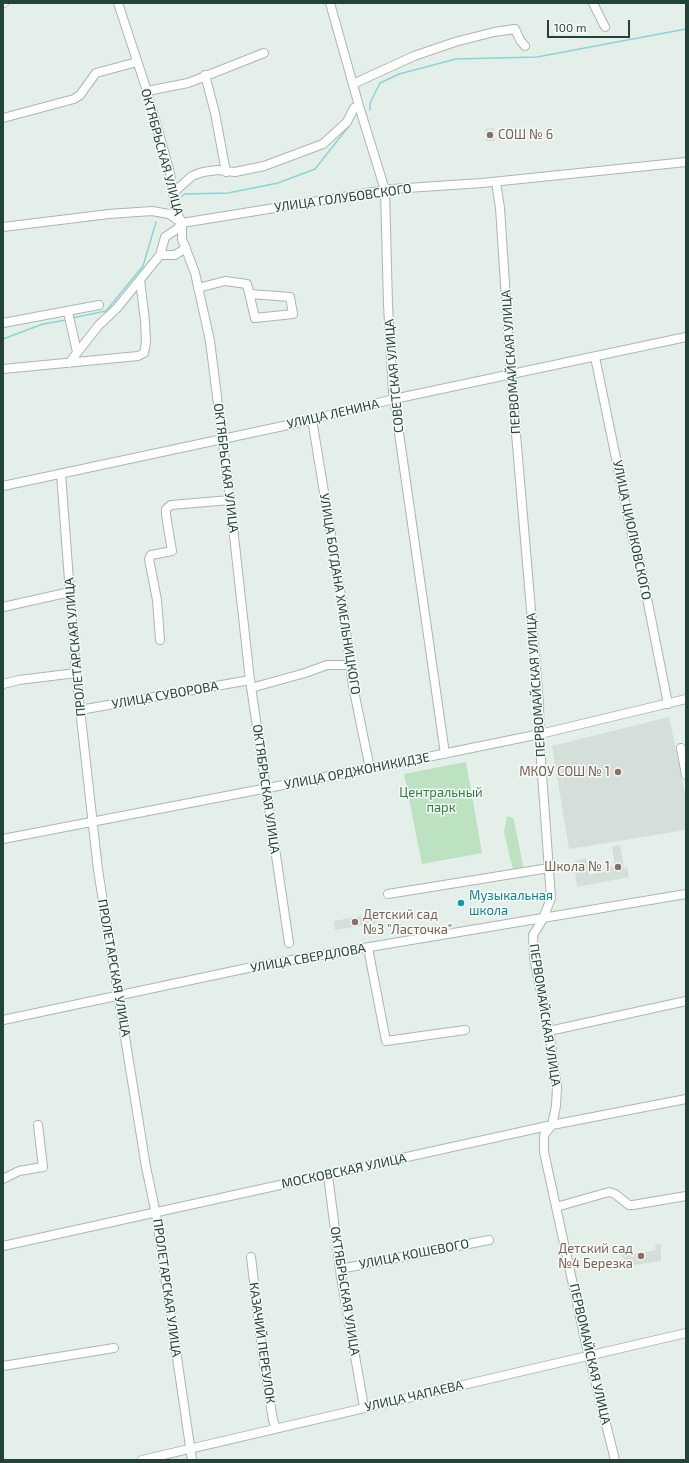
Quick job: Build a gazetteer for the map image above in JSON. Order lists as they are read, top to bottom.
{
  "streets": {
    "street": [
      "ОКТЯБРЬСКАЯ УЛИЦА",
      "УЛИЦА ГОЛУБОВСКОГО",
      "ПЕРВОМАЙСКАЯ УЛИЦА",
      "СОВЕТСКАЯ УЛИЦА",
      "УЛИЦА ЛЕНИНА",
      "УЛИЦА ЦИОЛКОВСКОГО",
      "УЛИЦА БОГДАНА ХМЕЛЬНИЦКОГО",
      "ПРОЛЕТАРСКАЯ УЛИЦА",
      "УЛИЦА СУВОРОВА",
      "УЛИЦА ОРДЖОНИКИДЗЕ",
      "УЛИЦА СВЕРДЛОВА",
      "МОСКОВСКАЯ УЛИЦА",
      "УЛИЦА КОШЕВОГО",
      "КАЗАЧИЙ ПЕРЕУЛОК",
      "УЛИЦА ЧАПАЕВА"
    ]
  },
  "crossings": [
    ["ОКТЯБРЬСКАЯ УЛИЦА", "УЛИЦА ГОЛУБОВСКОГО"],
    ["ОКТЯБРЬСКАЯ УЛИЦА", "УЛИЦА ЛЕНИНА"],
    ["ОКТЯБРЬСКАЯ УЛИЦА", "УЛИЦА СУВОРОВА"],
    ["ОКТЯБРЬСКАЯ УЛИЦА", "УЛИЦА ОРДЖОНИКИДЗЕ"],
    ["ОКТЯБРЬСКАЯ УЛИЦА", "МОСКОВСКАЯ УЛИЦА"],
    ["ОКТЯБРЬСКАЯ УЛИЦА", "УЛИЦА КОШЕВОГО"],
    ["ОКТЯБРЬСКАЯ УЛИЦА", "УЛИЦА ЧАПАЕВА"],
    ["УЛИЦА ГОЛУБОВСКОГО", "ПЕРВОМАЙСКАЯ УЛИЦА"],
    ["УЛИЦА ГОЛУБОВСКОГО", "СОВЕТСКАЯ УЛИЦА"],
    ["ПЕРВОМАЙСКАЯ УЛИЦА", "УЛИЦА ЛЕНИНА"],
    ["ПЕРВОМАЙСКАЯ УЛИЦА", "УЛИЦА ОРДЖОНИКИДЗЕ"],
    ["ПЕРВОМАЙСКАЯ УЛИЦА", "УЛИЦА СВЕРДЛОВА"],
    ["ПЕРВОМАЙСКАЯ УЛИЦА", "МОСКОВСКАЯ УЛИЦА"],
    ["ПЕРВОМАЙСКАЯ УЛИЦА", "УЛИЦА ЧАПАЕВА"],
    ["СОВЕТСКАЯ УЛИЦА", "УЛИЦА ЛЕНИНА"],
    ["СОВЕТСКАЯ УЛИЦА", "УЛИЦА ОРДЖОНИКИДЗЕ"],
    ["УЛИЦА ЛЕНИНА", "УЛИЦА ЦИОЛКОВСКОГО"],
    ["УЛИЦА ЛЕНИНА", "УЛИЦА БОГДАНА ХМЕЛЬНИЦКОГО"],
    ["УЛИЦА ЛЕНИНА", "ПРОЛЕТАРСКАЯ УЛИЦА"],
    ["УЛИЦА ЦИОЛКОВСКОГО", "УЛИЦА ОРДЖОНИКИДЗЕ"],
    ["УЛИЦА БОГДАНА ХМЕЛЬНИЦКОГО", "УЛИЦА СУВОРОВА"],
    ["УЛИЦА БОГДАНА ХМЕЛЬНИЦКОГО", "УЛИЦА ОРДЖОНИКИДЗЕ"],
    ["ПРОЛЕТАРСКАЯ УЛИЦА", "УЛИЦА СУВОРОВА"],
    ["ПРОЛЕТАРСКАЯ УЛИЦА", "УЛИЦА ОРДЖОНИКИДЗЕ"],
    ["ПРОЛЕТАРСКАЯ УЛИЦА", "УЛИЦА СВЕРДЛОВА"],
    ["ПРОЛЕТАРСКАЯ УЛИЦА", "МОСКОВСКАЯ УЛИЦА"],
    ["ПРОЛЕТАРСКАЯ УЛИЦА", "УЛИЦА ЧАПАЕВА"],
    ["КАЗАЧИЙ ПЕРЕУЛОК", "УЛИЦА ЧАПАЕВА"]
  ],
  "parks": ["Центральный парк"],
  "places": [
    "СОШ № 6",
    "МКОУ СОШ № 1",
    "Школа № 1",
    "Музыкальная школа",
    "Детский сад №3 \"Ласточка\"",
    "Детский сад №4 Березка"
  ],
  "scale_bar": "100 m"
}
